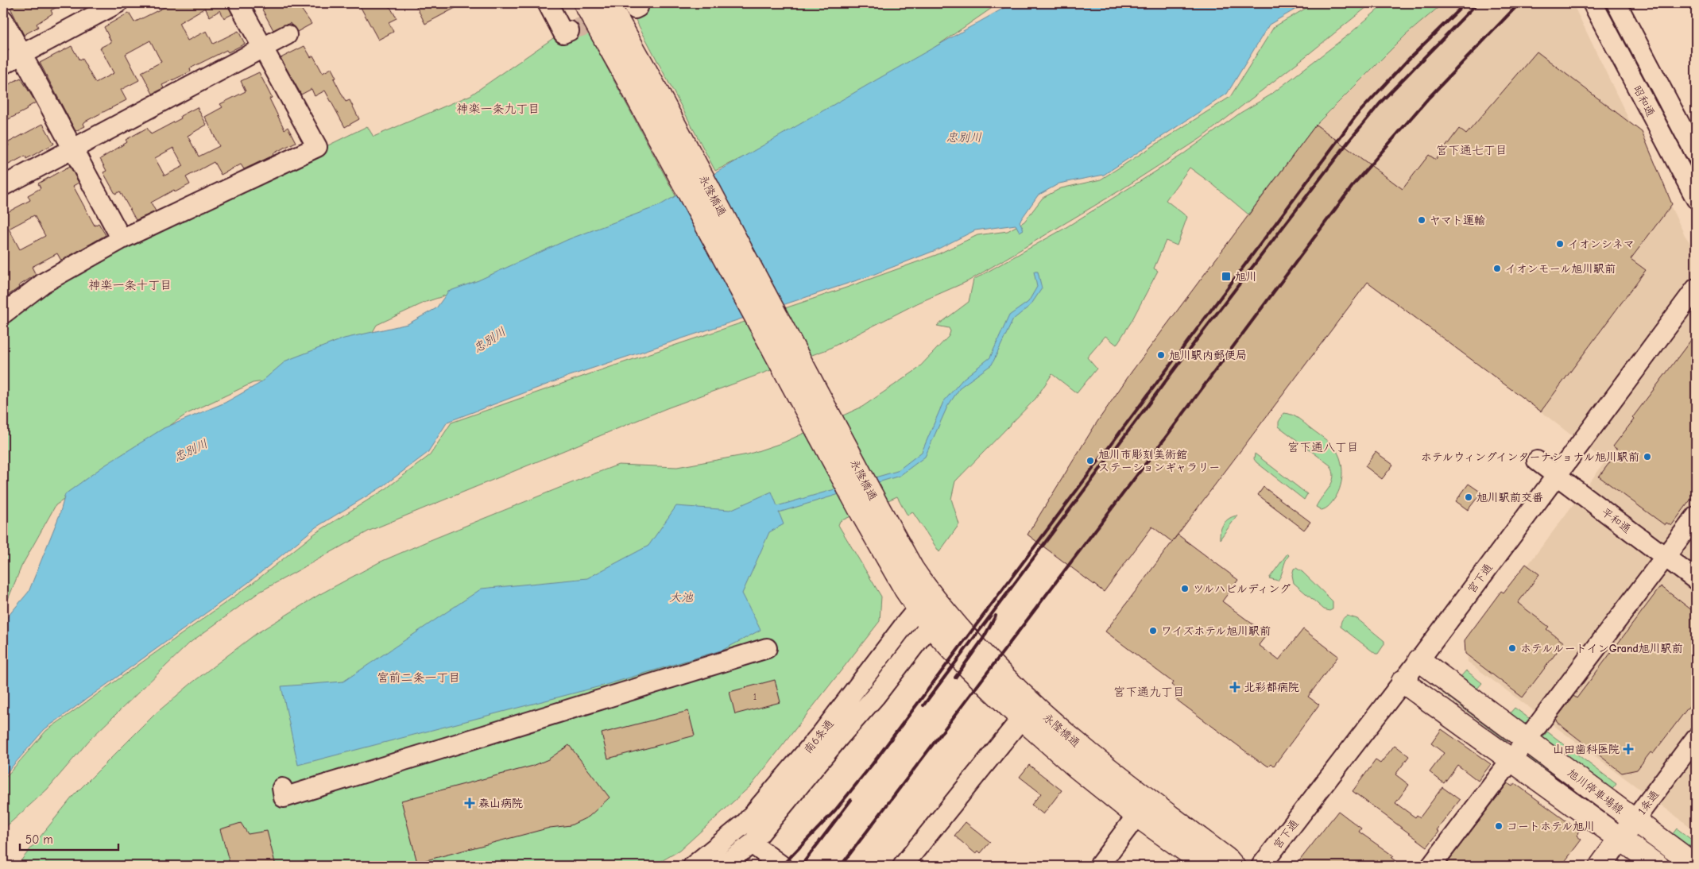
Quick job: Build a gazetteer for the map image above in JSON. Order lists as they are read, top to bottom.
{
  "streets": {
    "main road": ["永隆橋通", "旭川停車場線", "1条通"],
    "street": [
      "昭和通",
      "平和通",
      "宮下通",
      "南6条通"
    ]
  },
  "crossings": [
    ["永隆橋通", "南6条通"],
    ["平和通", "宮下通"],
    ["宮下通", "旭川停車場線"],
    ["旭川停車場線", "1条通"]
  ],
  "districts": [
    "神楽一条九丁目",
    "宮下通七丁目",
    "神楽一条十丁目",
    "宮下通八丁目",
    "宮前二条一丁目",
    "宮下通九丁目"
  ],
  "water": ["忠別川", "大池"],
  "places": {
    "other": [
      "ヤマト運輸",
      "イオンシネマ",
      "イオンモール旭川駅前",
      "旭川駅内郵便局",
      "ホテルウィングインターナショナル旭川駅前",
      "旭川市彫刻美術館 ステーションギャラリー",
      "旭川駅前交番",
      "ツルハビルディング",
      "ワイズホテル旭川駅前",
      "ホテルルートインGrand旭川駅前",
      "コートホテル旭川"
    ],
    "transit": ["旭川"],
    "health": ["北彩都病院", "山田歯科医院", "森山病院"]
  },
  "house_numbers": ["1"],
  "scale_bar": "50 m"
}
